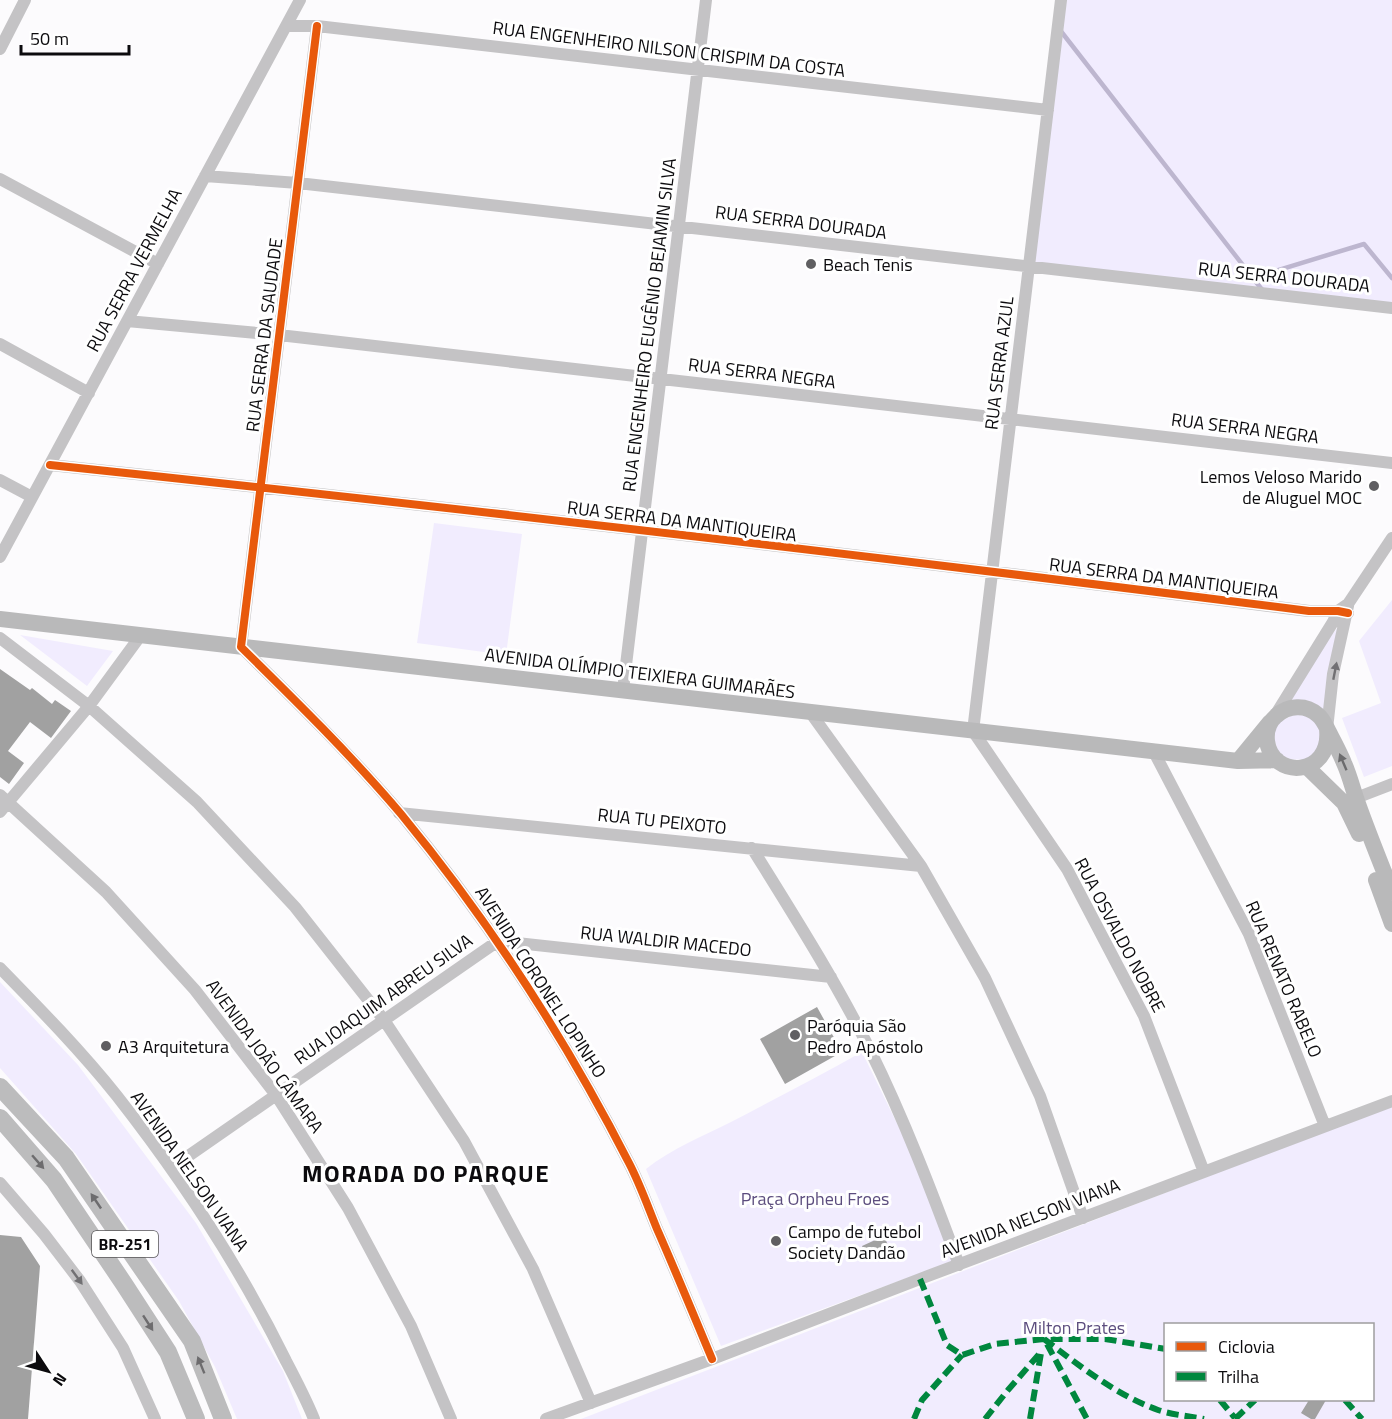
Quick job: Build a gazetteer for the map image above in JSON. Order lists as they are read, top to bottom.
{
  "streets": {
    "main road": ["BR-251"],
    "street": [
      "RUA ENGENHEIRO NILSON CRISPIM DA COSTA",
      "RUA SERRA DOURADA",
      "RUA SERRA VERMELHA",
      "RUA ENGENHEIRO EUGÊNIO BEJAMIN SILVA",
      "RUA SERRA DA SAUDADE",
      "RUA SERRA AZUL",
      "RUA SERRA NEGRA",
      "RUA SERRA DA MANTIQUEIRA",
      "AVENIDA OLÍMPIO TEIXIERA GUIMARÃES",
      "RUA TU PEIXOTO",
      "RUA OSVALDO NOBRE",
      "RUA WALDIR MACEDO",
      "RUA RENATO RABELO",
      "AVENIDA CORONEL LOPINHO",
      "RUA JOAQUIM ABREU SILVA",
      "AVENIDA JOÃO CÂMARA",
      "AVENIDA NELSON VIANA"
    ]
  },
  "crossings": [
    ["RUA ENGENHEIRO NILSON CRISPIM DA COSTA", "RUA SERRA VERMELHA"],
    ["RUA ENGENHEIRO NILSON CRISPIM DA COSTA", "RUA ENGENHEIRO EUGÊNIO BEJAMIN SILVA"],
    ["RUA ENGENHEIRO NILSON CRISPIM DA COSTA", "RUA SERRA DA SAUDADE"],
    ["RUA ENGENHEIRO NILSON CRISPIM DA COSTA", "RUA SERRA AZUL"],
    ["RUA SERRA DOURADA", "RUA SERRA VERMELHA"],
    ["RUA SERRA DOURADA", "RUA ENGENHEIRO EUGÊNIO BEJAMIN SILVA"],
    ["RUA SERRA DOURADA", "RUA SERRA DA SAUDADE"],
    ["RUA SERRA DOURADA", "RUA SERRA AZUL"],
    ["RUA SERRA VERMELHA", "RUA SERRA NEGRA"],
    ["RUA SERRA VERMELHA", "RUA SERRA DA MANTIQUEIRA"],
    ["RUA ENGENHEIRO EUGÊNIO BEJAMIN SILVA", "RUA SERRA NEGRA"],
    ["RUA ENGENHEIRO EUGÊNIO BEJAMIN SILVA", "RUA SERRA DA MANTIQUEIRA"],
    ["RUA ENGENHEIRO EUGÊNIO BEJAMIN SILVA", "AVENIDA OLÍMPIO TEIXIERA GUIMARÃES"],
    ["RUA SERRA DA SAUDADE", "RUA SERRA NEGRA"],
    ["RUA SERRA DA SAUDADE", "RUA SERRA DA MANTIQUEIRA"],
    ["RUA SERRA DA SAUDADE", "AVENIDA OLÍMPIO TEIXIERA GUIMARÃES"],
    ["RUA SERRA DA SAUDADE", "AVENIDA CORONEL LOPINHO"],
    ["RUA SERRA AZUL", "RUA SERRA NEGRA"],
    ["RUA SERRA AZUL", "RUA SERRA DA MANTIQUEIRA"],
    ["RUA SERRA AZUL", "AVENIDA OLÍMPIO TEIXIERA GUIMARÃES"],
    ["RUA SERRA AZUL", "RUA OSVALDO NOBRE"],
    ["AVENIDA OLÍMPIO TEIXIERA GUIMARÃES", "RUA OSVALDO NOBRE"],
    ["AVENIDA OLÍMPIO TEIXIERA GUIMARÃES", "RUA RENATO RABELO"],
    ["AVENIDA OLÍMPIO TEIXIERA GUIMARÃES", "AVENIDA CORONEL LOPINHO"],
    ["RUA TU PEIXOTO", "AVENIDA CORONEL LOPINHO"],
    ["RUA OSVALDO NOBRE", "AVENIDA NELSON VIANA"],
    ["RUA WALDIR MACEDO", "AVENIDA CORONEL LOPINHO"],
    ["RUA WALDIR MACEDO", "RUA JOAQUIM ABREU SILVA"],
    ["RUA RENATO RABELO", "AVENIDA NELSON VIANA"],
    ["AVENIDA CORONEL LOPINHO", "RUA JOAQUIM ABREU SILVA"],
    ["AVENIDA CORONEL LOPINHO", "AVENIDA NELSON VIANA"],
    ["RUA JOAQUIM ABREU SILVA", "AVENIDA JOÃO CÂMARA"],
    ["RUA JOAQUIM ABREU SILVA", "AVENIDA NELSON VIANA"]
  ],
  "districts": ["MORADA DO PARQUE"],
  "parks": ["Praça Orpheu Froes", "Milton Prates"],
  "places": [
    "Beach Tenis",
    "Lemos Veloso Marido de Aluguel MOC",
    "Paróquia São Pedro Apóstolo",
    "A3 Arquitetura",
    "Campo de futebol Society Dandão"
  ],
  "legend": ["Ciclovia", "Trilha"],
  "scale_bar": "50 m",
  "north": "bottom right"
}
